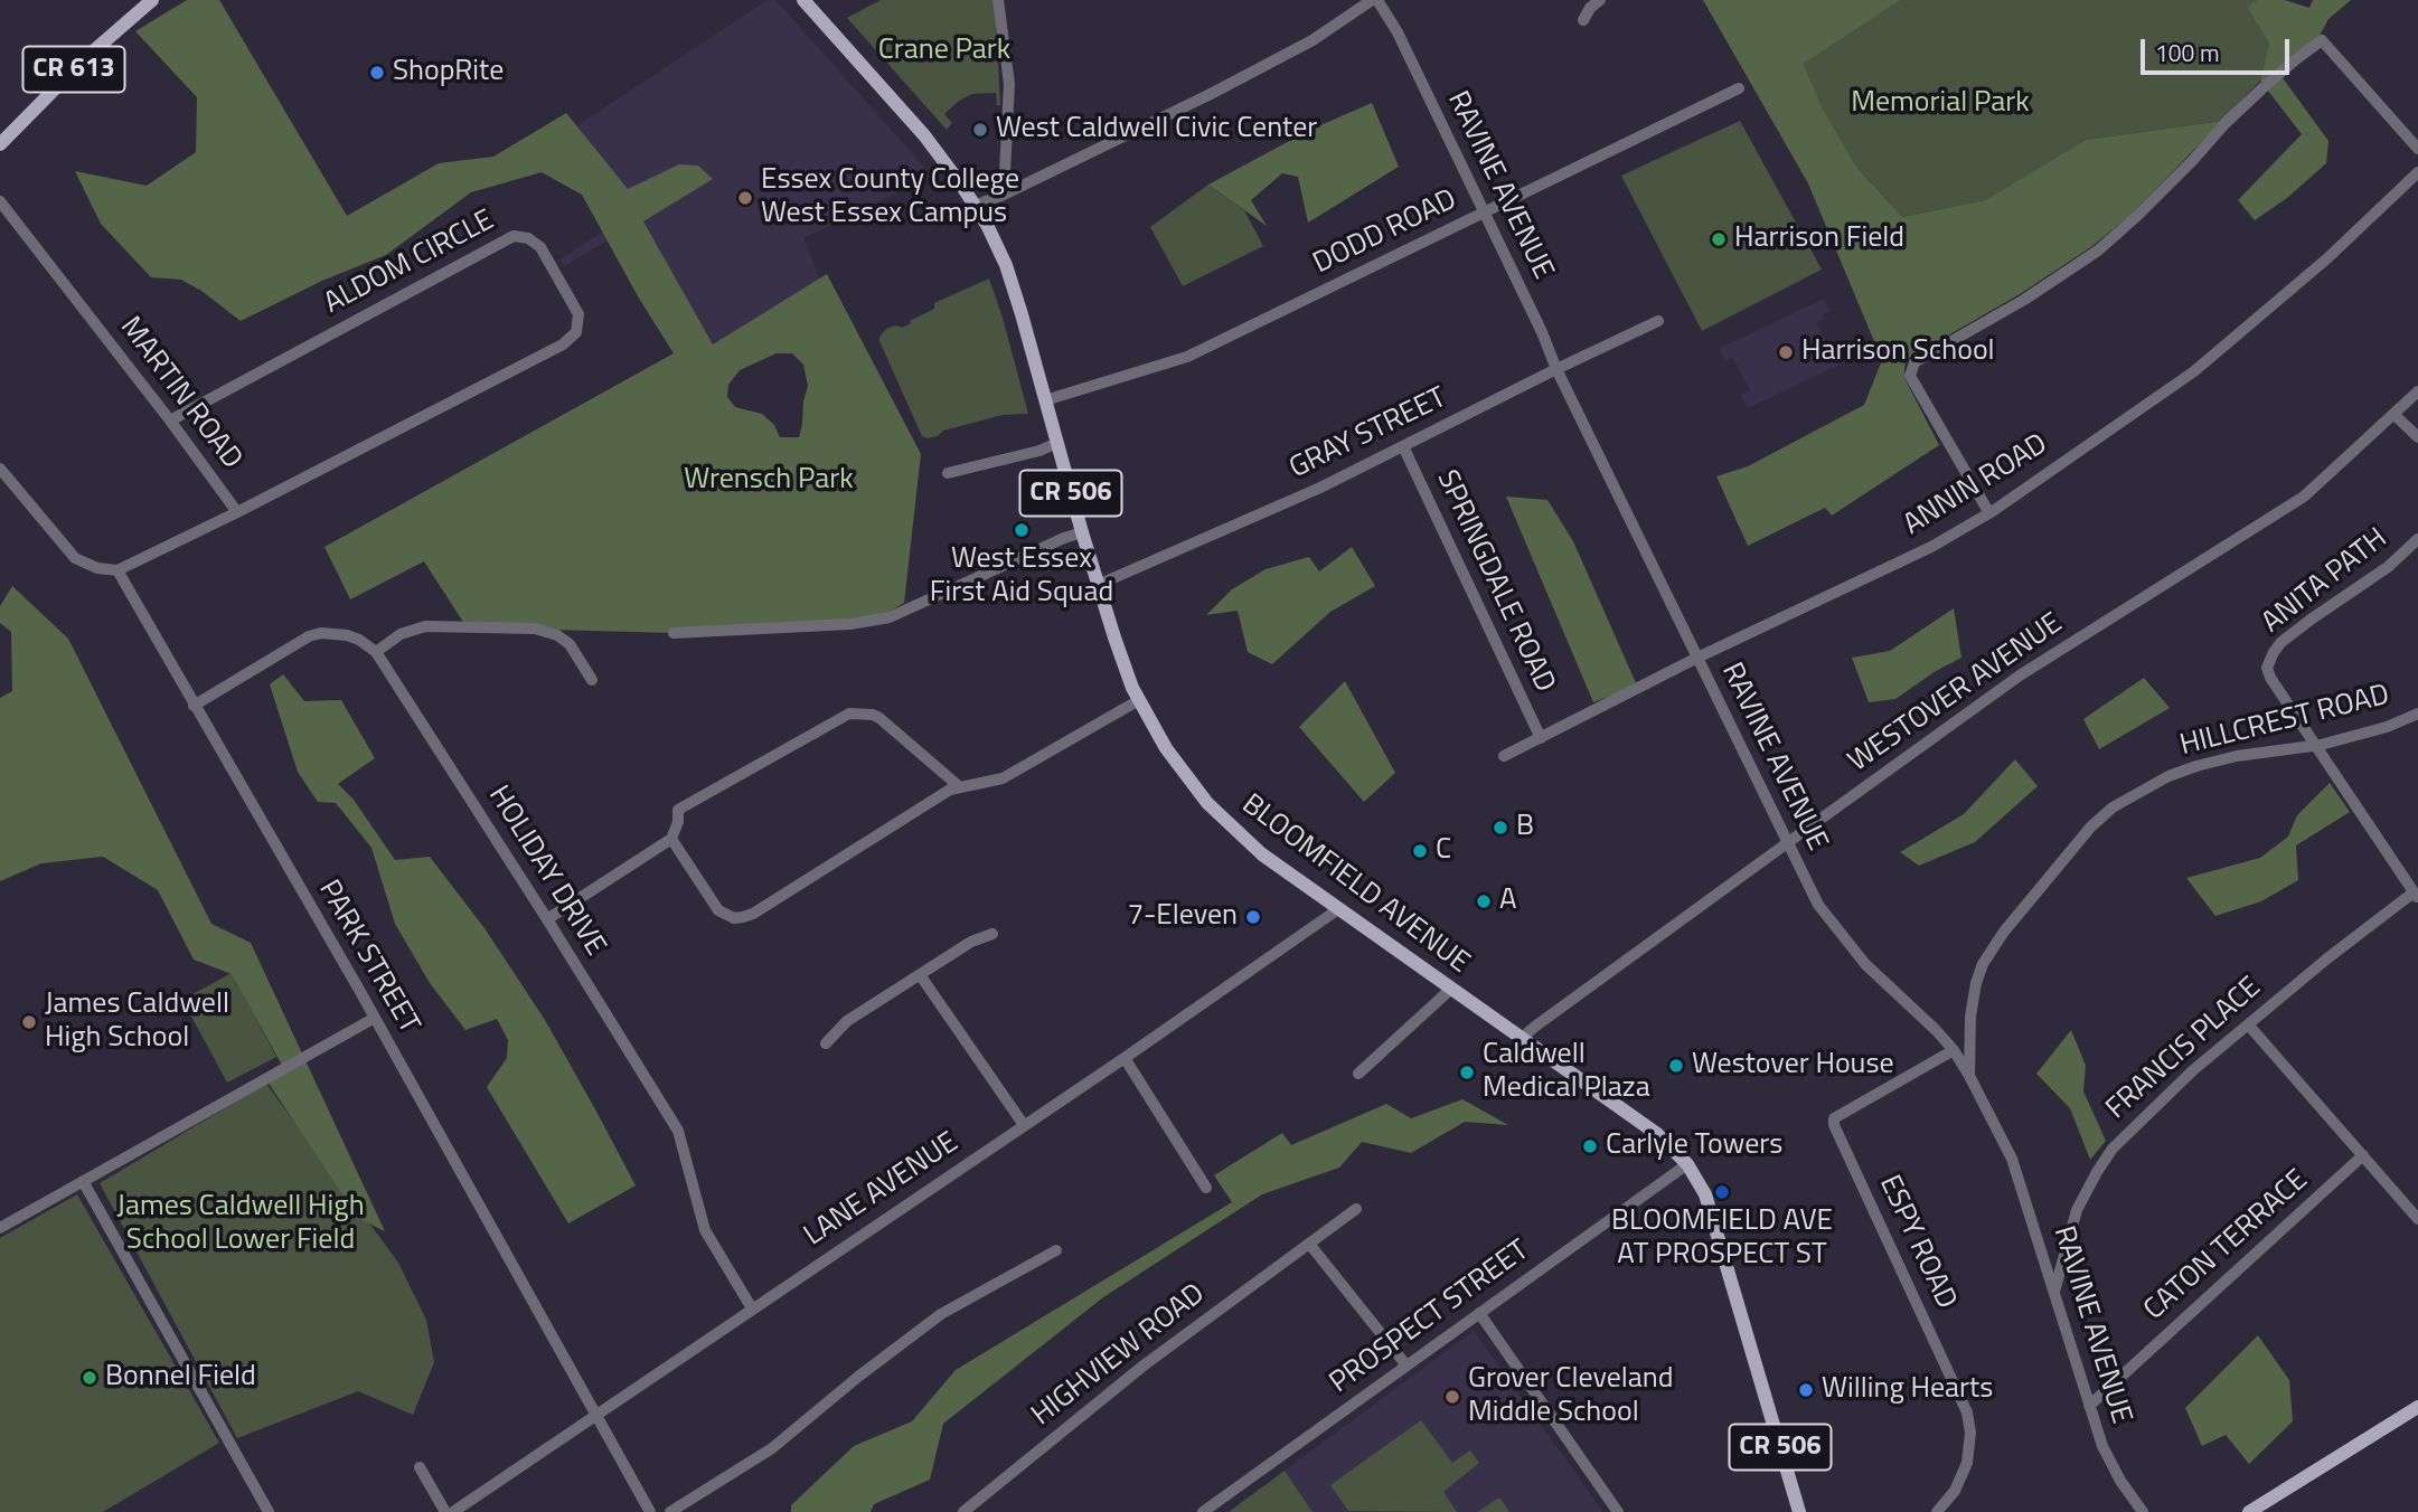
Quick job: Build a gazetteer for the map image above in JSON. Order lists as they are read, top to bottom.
{
  "streets": {
    "main road": ["CR 613", "CR 506", "BLOOMFIELD AVENUE"],
    "street": [
      "RAVINE AVENUE",
      "DODD ROAD",
      "ALDOM CIRCLE",
      "MARTIN ROAD",
      "GRAY STREET",
      "ANNIN ROAD",
      "SPRINGDALE ROAD",
      "ANITA PATH",
      "WESTOVER AVENUE",
      "HILLCREST ROAD",
      "HOLIDAY DRIVE",
      "PARK STREET",
      "FRANCIS PLACE",
      "LANE AVENUE",
      "ESPY ROAD",
      "CATON TERRACE",
      "PROSPECT STREET",
      "HIGHVIEW ROAD"
    ]
  },
  "crossings": [
    ["RAVINE AVENUE", "DODD ROAD"],
    ["RAVINE AVENUE", "GRAY STREET"],
    ["RAVINE AVENUE", "ANNIN ROAD"],
    ["RAVINE AVENUE", "WESTOVER AVENUE"],
    ["RAVINE AVENUE", "HILLCREST ROAD"],
    ["RAVINE AVENUE", "FRANCIS PLACE"],
    ["RAVINE AVENUE", "ESPY ROAD"],
    ["RAVINE AVENUE", "CATON TERRACE"],
    ["DODD ROAD", "BLOOMFIELD AVENUE"],
    ["ALDOM CIRCLE", "MARTIN ROAD"],
    ["MARTIN ROAD", "PARK STREET"],
    ["GRAY STREET", "SPRINGDALE ROAD"],
    ["GRAY STREET", "BLOOMFIELD AVENUE"],
    ["ANNIN ROAD", "SPRINGDALE ROAD"],
    ["ANITA PATH", "HILLCREST ROAD"],
    ["ANITA PATH", "FRANCIS PLACE"],
    ["WESTOVER AVENUE", "BLOOMFIELD AVENUE"],
    ["HOLIDAY DRIVE", "LANE AVENUE"],
    ["BLOOMFIELD AVENUE", "LANE AVENUE"],
    ["BLOOMFIELD AVENUE", "PROSPECT STREET"],
    ["PARK STREET", "LANE AVENUE"]
  ],
  "parks": [
    "Crane Park",
    "Memorial Park",
    "Wrensch Park",
    "James Caldwell High School Lower Field"
  ],
  "places": [
    "ShopRite",
    "West Caldwell Civic Center",
    "Essex County College West Essex Campus",
    "Harrison Field",
    "Harrison School",
    "West Essex First Aid Squad",
    "B",
    "C",
    "A",
    "7-Eleven",
    "James Caldwell High School",
    "Westover House",
    "Caldwell Medical Plaza",
    "Carlyle Towers",
    "BLOOMFIELD AVE AT PROSPECT ST",
    "Bonnel Field",
    "Willing Hearts",
    "Grover Cleveland Middle School"
  ],
  "scale_bar": "100 m"
}
